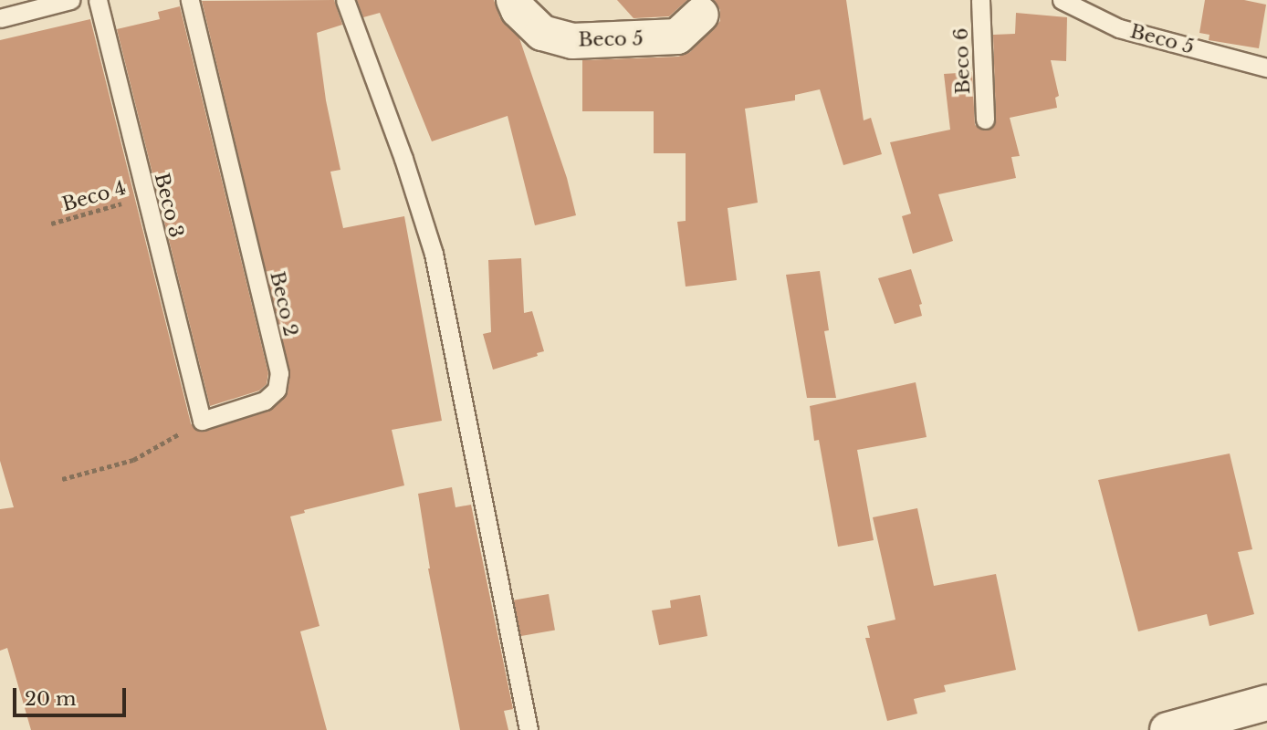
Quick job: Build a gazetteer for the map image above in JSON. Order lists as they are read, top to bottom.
{
  "streets": {
    "street": ["Beco 5"],
    "lane": ["Beco 6", "Beco 3", "Beco 2"],
    "path": ["Beco 4"]
  },
  "crossings": [
    ["Beco 4", "Beco 3"],
    ["Beco 3", "Beco 2"]
  ],
  "scale_bar": "20 m"
}
